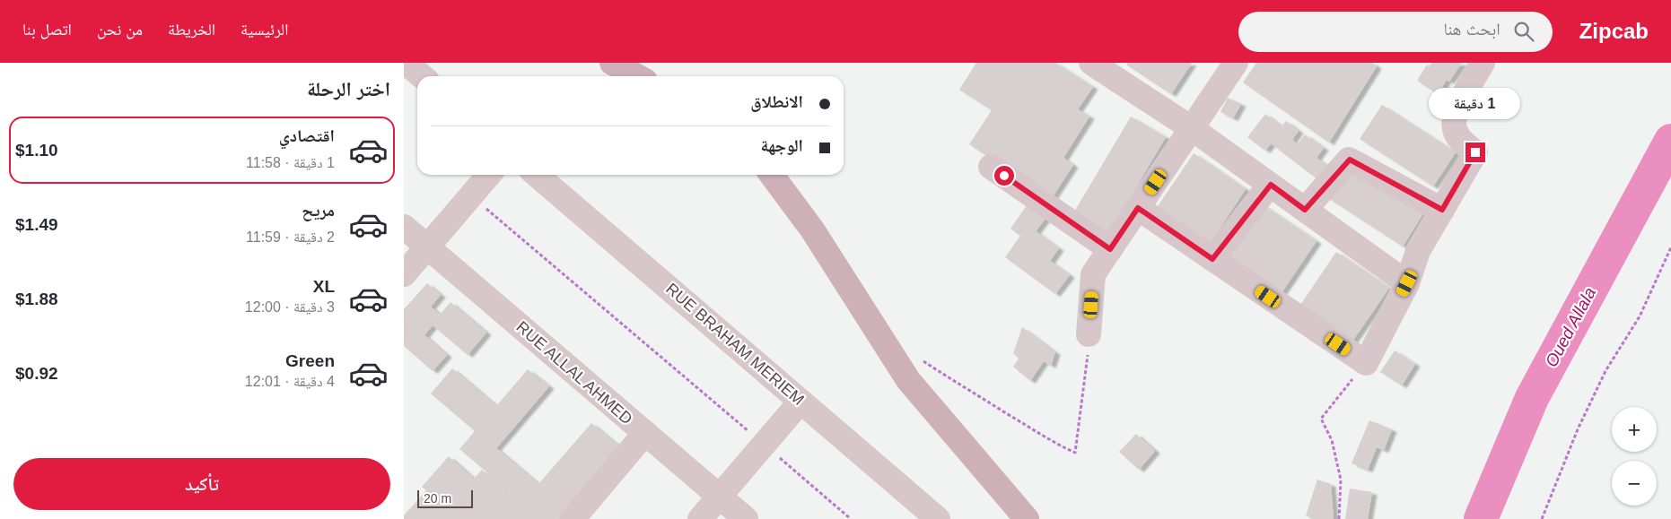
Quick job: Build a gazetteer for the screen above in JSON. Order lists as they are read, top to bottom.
{
  "streets": {
    "street": ["RUE BRAHAM MERIEM", "RUE ALLAL AHMED"]
  },
  "water": ["Oued Allala"],
  "scale_bar": "20 m",
  "page": {
    "header": "Zipcab",
    "search": "ابحث هنا",
    "nav": [
      "الرئيسية",
      "الخريطة",
      "من نحن",
      "اتصل بنا"
    ],
    "heading": "اختر الرحلة",
    "banner": ["الانطلاق", "الوجهة"],
    "bubble": "1 دقيقة",
    "list": [
      {
        "name": "اقتصادي",
        "note": "1 دقيقة · 11:58",
        "value": "$1.10"
      },
      {
        "name": "مريح",
        "note": "2 دقيقة · 11:59",
        "value": "$1.49"
      },
      {
        "name": "XL",
        "note": "3 دقيقة · 12:00",
        "value": "$1.88"
      },
      {
        "name": "Green",
        "note": "4 دقيقة · 12:01",
        "value": "$0.92"
      }
    ],
    "map_buttons": ["+", "−"],
    "buttons": "تأكيد",
    "scale": "20 m"
  }
}
